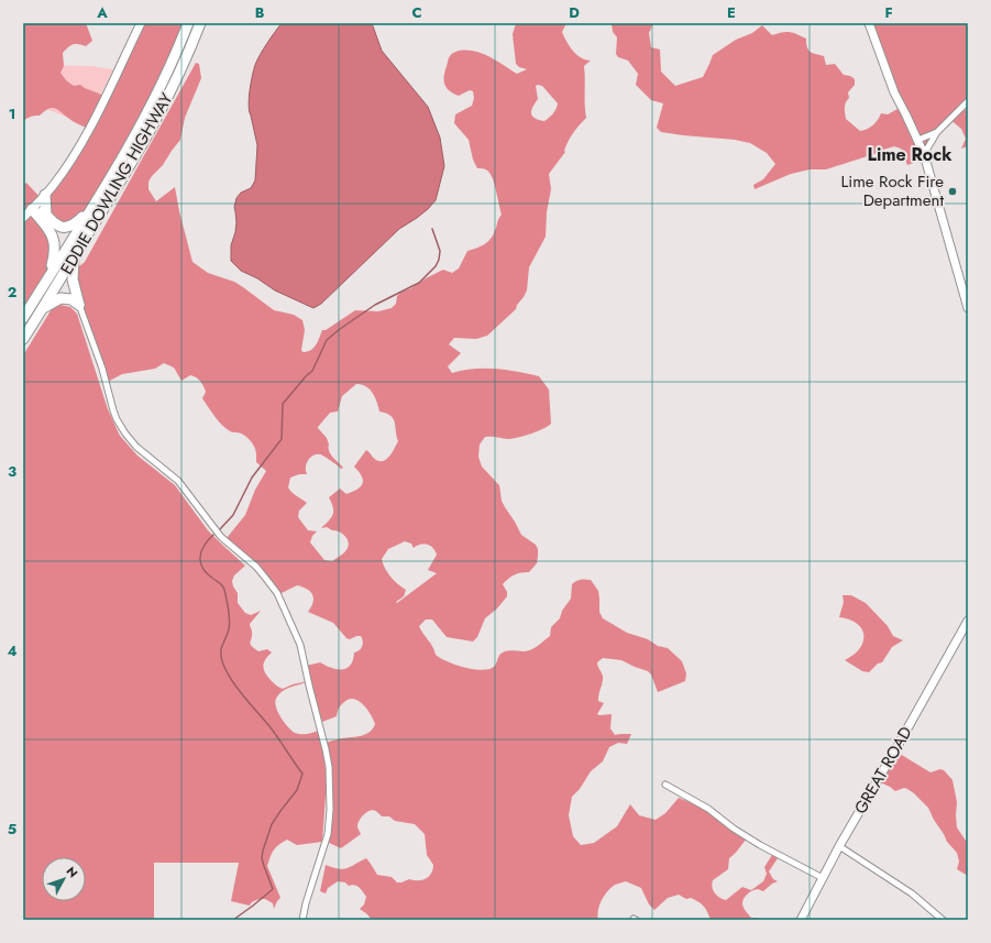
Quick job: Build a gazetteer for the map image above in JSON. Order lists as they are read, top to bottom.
{
  "streets": {
    "highway": ["EDDIE DOWLING HIGHWAY"],
    "street": ["GREAT ROAD"]
  },
  "districts": ["Lime Rock"],
  "places": ["Lime Rock Fire Department"],
  "north": "top right",
  "grid": {
    "columns": [
      "A",
      "B",
      "C",
      "D",
      "E",
      "F"
    ],
    "rows": [
      "1",
      "2",
      "3",
      "4",
      "5"
    ]
  }
}
